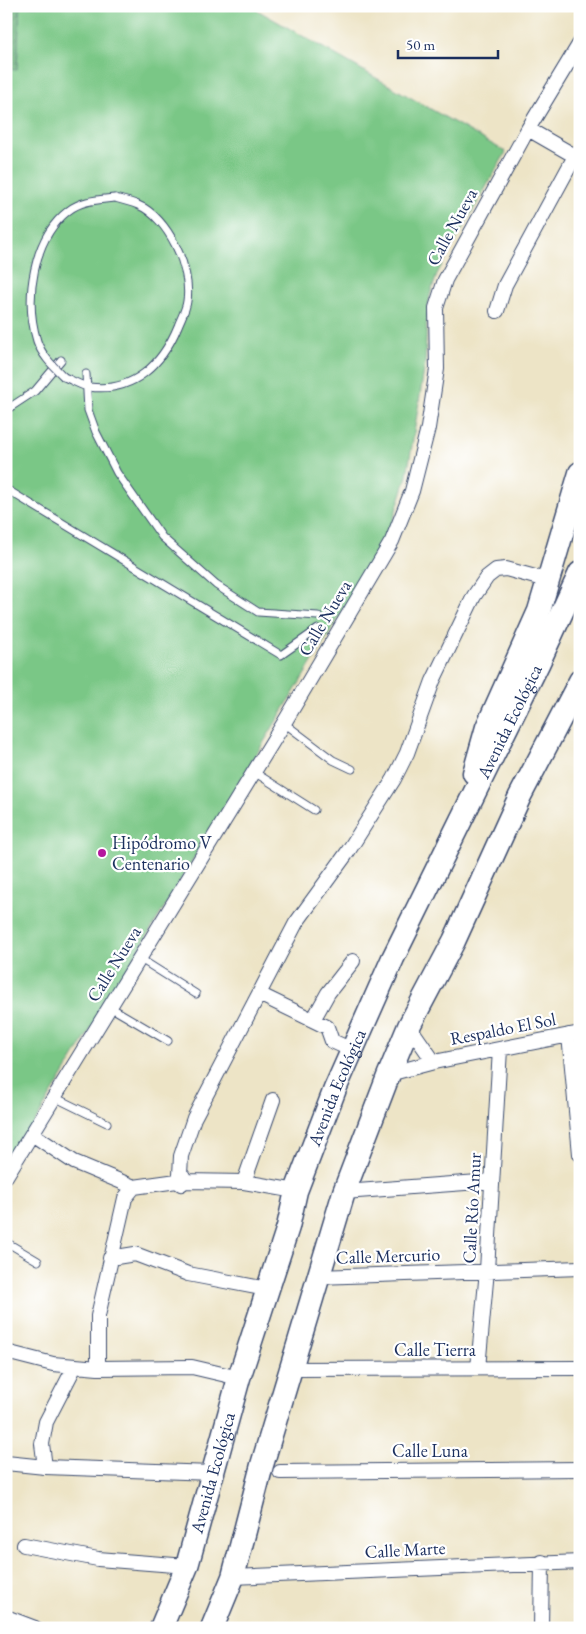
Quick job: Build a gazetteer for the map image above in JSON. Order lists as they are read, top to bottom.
{
  "streets": {
    "main road": ["Avenida Ecológica"],
    "street": [
      "Calle Nueva",
      "Respaldo El Sol",
      "Calle Río Amur",
      "Calle Mercurio",
      "Calle Tierra",
      "Calle Luna",
      "Calle Marte"
    ]
  },
  "crossings": [
    ["Respaldo El Sol", "Calle Río Amur"],
    ["Calle Río Amur", "Calle Mercurio"],
    ["Calle Río Amur", "Calle Tierra"]
  ],
  "places": ["Hipódromo V Centenario"],
  "scale_bar": "50 m"
}
